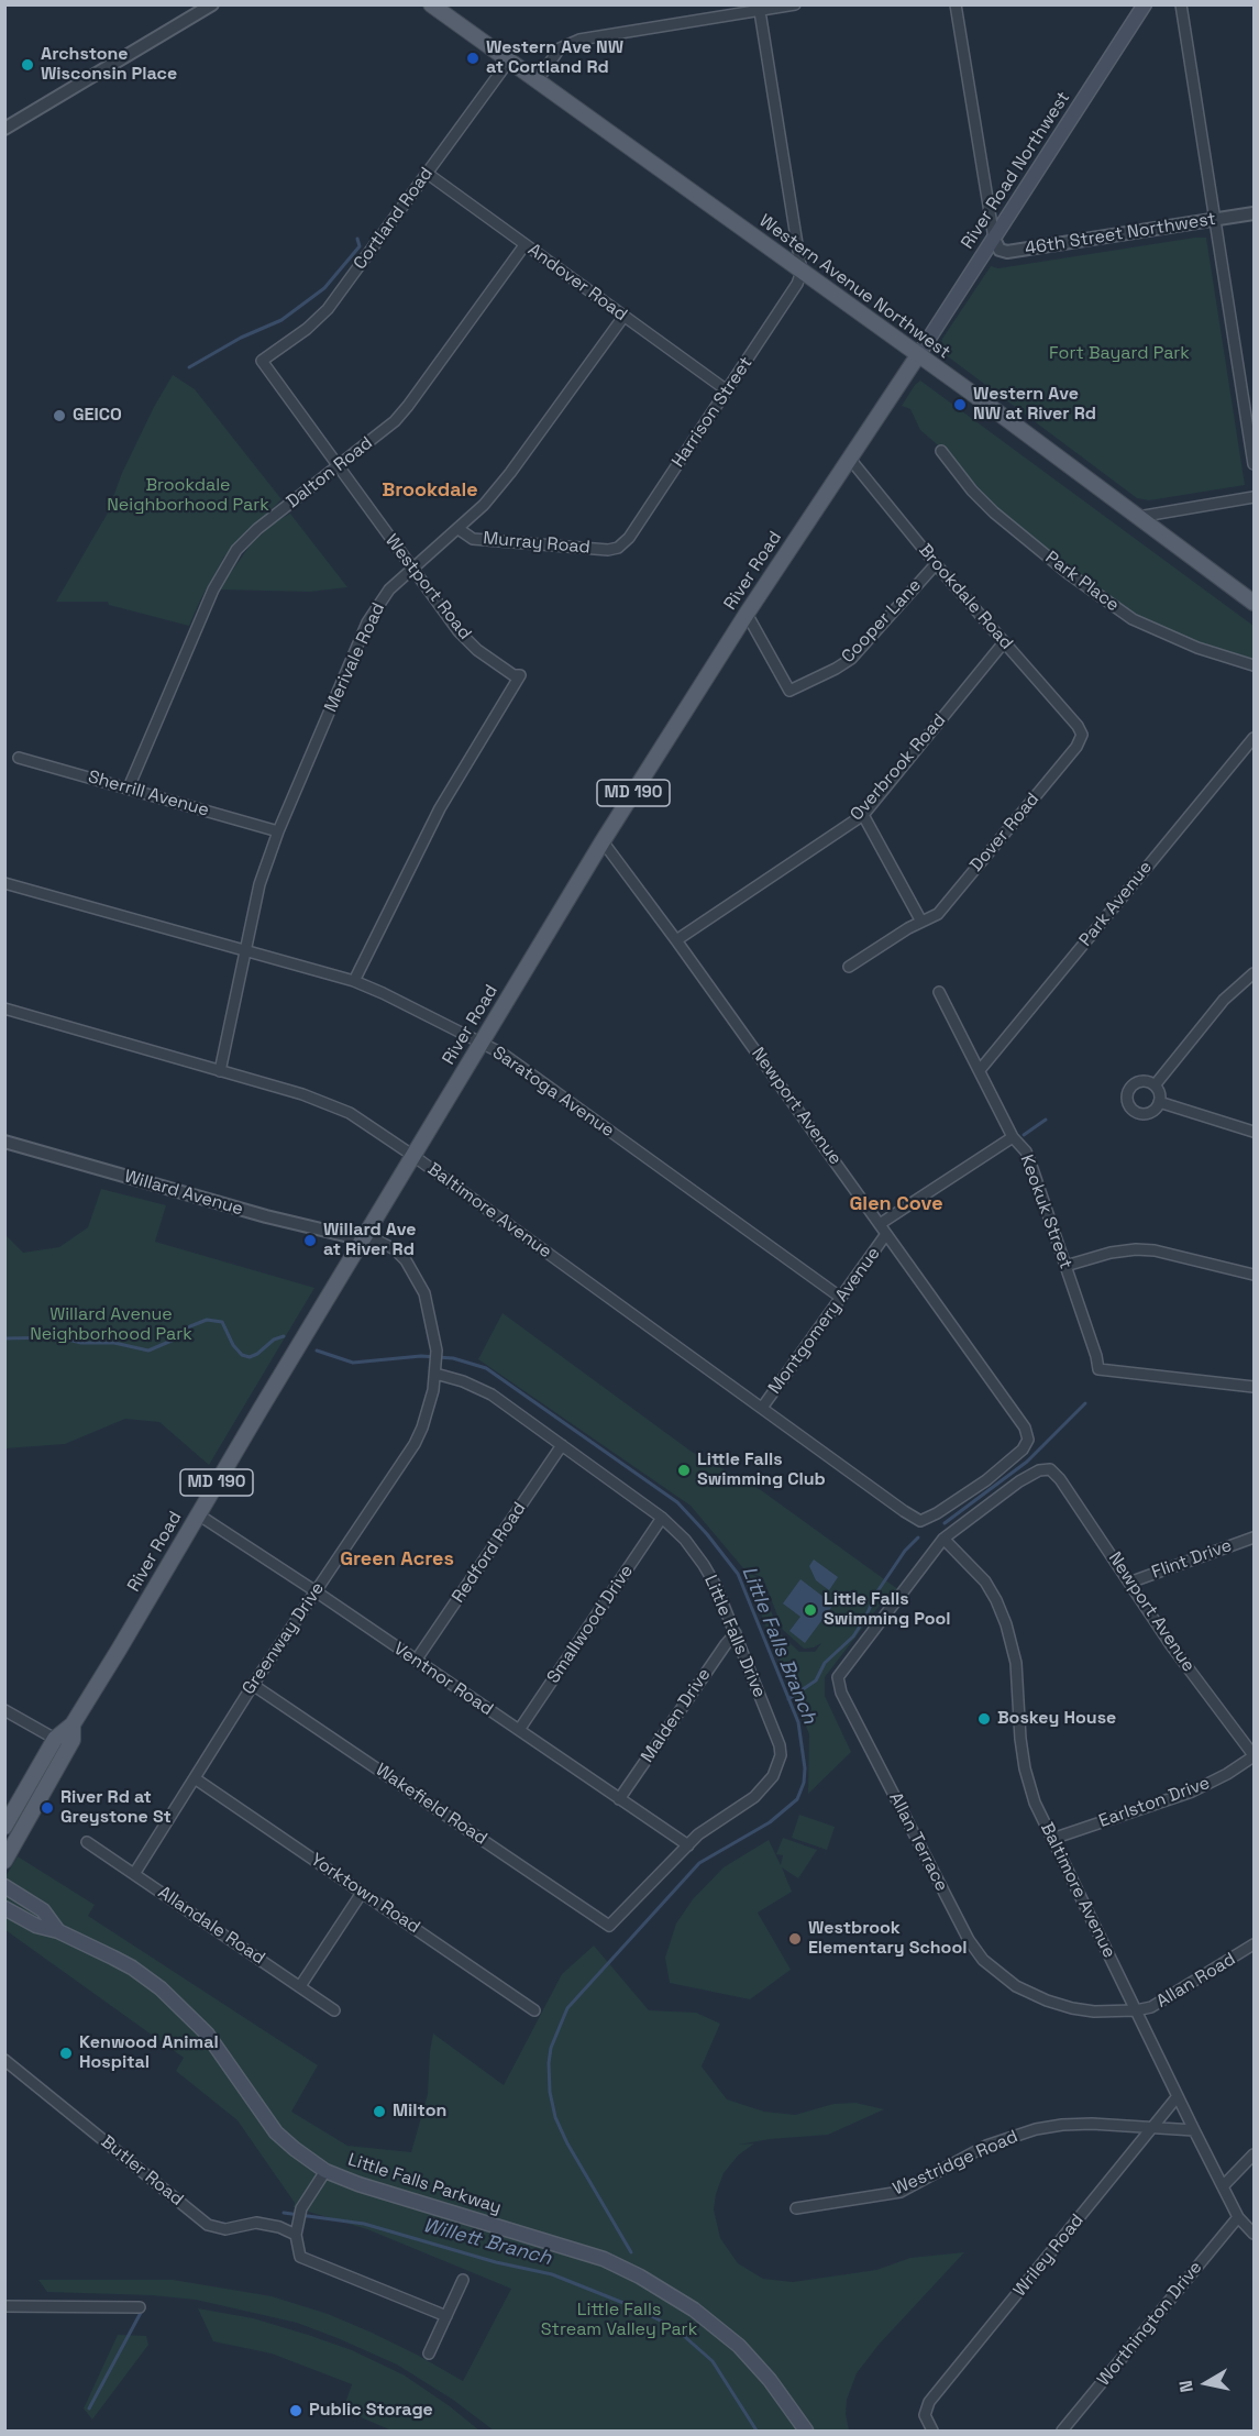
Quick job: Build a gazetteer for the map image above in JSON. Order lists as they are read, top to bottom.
{
  "streets": {
    "main road": [
      "River Road Northwest",
      "Western Avenue Northwest",
      "River Road",
      "MD 190",
      "Little Falls Parkway"
    ],
    "street": [
      "Cortland Road",
      "46th Street Northwest",
      "Andover Road",
      "Harrison Street",
      "Dalton Road",
      "Murray Road",
      "Park Place",
      "Westport Road",
      "Brookdale Road",
      "Cooper Lane",
      "Merivale Road",
      "Overbrook Road",
      "Sherrill Avenue",
      "Dover Road",
      "Park Avenue",
      "Saratoga Avenue",
      "Newport Avenue",
      "Willard Avenue",
      "Baltimore Avenue",
      "Keokuk Street",
      "Montgomery Avenue",
      "Redford Road",
      "Flint Drive",
      "Smallwood Drive",
      "Little Falls Drive",
      "Greenway Drive",
      "Ventnor Road",
      "Malden Drive",
      "Earlston Drive",
      "Wakefield Road",
      "Allan Terrace",
      "Yorktown Road",
      "Allandale Road",
      "Allan Road",
      "Westridge Road",
      "Butler Road",
      "Wriley Road",
      "Worthington Drive"
    ]
  },
  "crossings": [
    ["River Road Northwest", "46th Street Northwest"],
    ["River Road Northwest", "Western Avenue Northwest"],
    ["River Road Northwest", "River Road"],
    ["Cortland Road", "Andover Road"],
    ["Cortland Road", "Western Avenue Northwest"],
    ["Cortland Road", "Westport Road"],
    ["Andover Road", "Harrison Street"],
    ["Andover Road", "Dalton Road"],
    ["Andover Road", "Merivale Road"],
    ["Western Avenue Northwest", "Harrison Street"],
    ["Western Avenue Northwest", "River Road"],
    ["Harrison Street", "Murray Road"],
    ["Dalton Road", "Westport Road"],
    ["Dalton Road", "Sherrill Avenue"],
    ["Murray Road", "Merivale Road"],
    ["River Road", "Brookdale Road"],
    ["River Road", "Cooper Lane"],
    ["River Road", "Saratoga Avenue"],
    ["River Road", "Newport Avenue"],
    ["River Road", "Willard Avenue"],
    ["River Road", "Baltimore Avenue"],
    ["River Road", "Greenway Drive"],
    ["River Road", "Ventnor Road"],
    ["Westport Road", "Merivale Road"],
    ["Westport Road", "Saratoga Avenue"],
    ["Brookdale Road", "Cooper Lane"],
    ["Brookdale Road", "Overbrook Road"],
    ["Brookdale Road", "Dover Road"],
    ["Merivale Road", "Sherrill Avenue"],
    ["Merivale Road", "Saratoga Avenue"],
    ["Merivale Road", "Baltimore Avenue"],
    ["Overbrook Road", "Newport Avenue"],
    ["Park Avenue", "Keokuk Street"],
    ["Saratoga Avenue", "Montgomery Avenue"],
    ["Newport Avenue", "Baltimore Avenue"],
    ["Newport Avenue", "Montgomery Avenue"],
    ["Newport Avenue", "Flint Drive"],
    ["Newport Avenue", "Earlston Drive"],
    ["Newport Avenue", "Allan Terrace"],
    ["Willard Avenue", "Greenway Drive"],
    ["Baltimore Avenue", "Montgomery Avenue"],
    ["Baltimore Avenue", "Earlston Drive"],
    ["Baltimore Avenue", "Allan Terrace"],
    ["Baltimore Avenue", "Allan Road"],
    ["Baltimore Avenue", "Westridge Road"],
    ["Baltimore Avenue", "Wriley Road"],
    ["Baltimore Avenue", "Worthington Drive"],
    ["Keokuk Street", "Montgomery Avenue"],
    ["Redford Road", "Little Falls Drive"],
    ["Redford Road", "Ventnor Road"],
    ["Smallwood Drive", "Little Falls Drive"],
    ["Smallwood Drive", "Ventnor Road"],
    ["Little Falls Drive", "Greenway Drive"],
    ["Little Falls Drive", "Ventnor Road"],
    ["Little Falls Drive", "Malden Drive"],
    ["Little Falls Drive", "Wakefield Road"],
    ["Greenway Drive", "Ventnor Road"],
    ["Greenway Drive", "Wakefield Road"],
    ["Greenway Drive", "Yorktown Road"],
    ["Greenway Drive", "Allandale Road"],
    ["Ventnor Road", "Malden Drive"],
    ["Allan Terrace", "Allan Road"],
    ["Westridge Road", "Wriley Road"]
  ],
  "districts": ["Brookdale", "Glen Cove", "Green Acres"],
  "water": ["Little Falls Branch", "Willett Branch"],
  "parks": [
    "Fort Bayard Park",
    "Brookdale Neighborhood Park",
    "Willard Avenue Neighborhood Park",
    "Little Falls Stream Valley Park"
  ],
  "places": [
    "Western Ave NW at Cortland Rd",
    "Archstone Wisconsin Place",
    "Western Ave NW at River Rd",
    "GEICO",
    "Willard Ave at River Rd",
    "Little Falls Swimming Club",
    "Little Falls Swimming Pool",
    "Boskey House",
    "River Rd at Greystone St",
    "Westbrook Elementary School",
    "Kenwood Animal Hospital",
    "Milton",
    "Public Storage"
  ],
  "north": "left"
}
